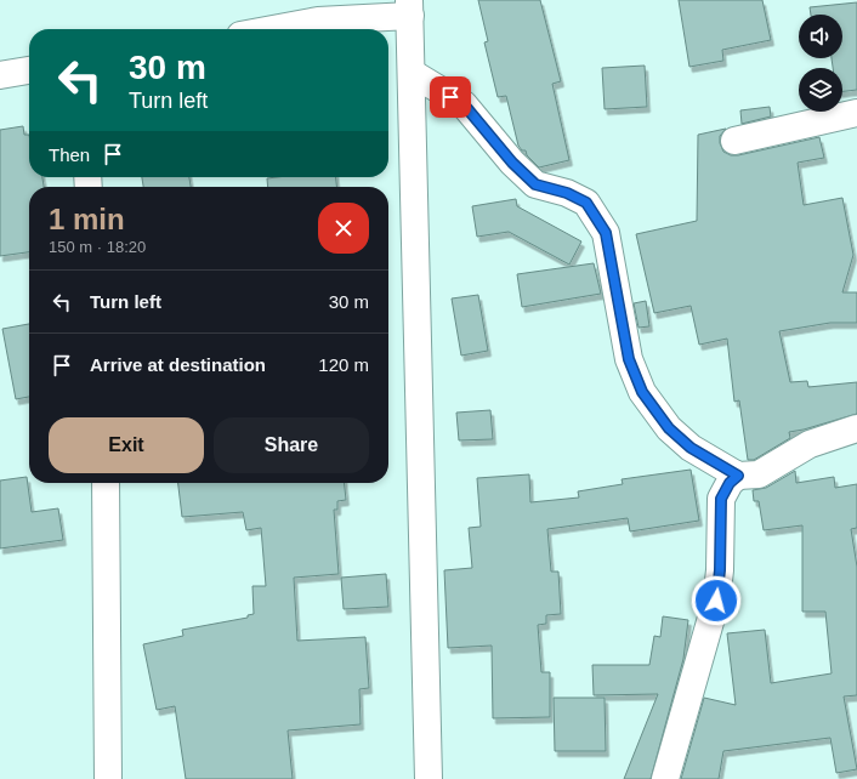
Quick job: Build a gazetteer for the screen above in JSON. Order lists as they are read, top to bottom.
{
  "page": {
    "turn": ["30 m", "Turn left"],
    "then": "Then",
    "heading": ["1 min", "150 m · 18:20"],
    "list": [
      {
        "name": "Turn left",
        "value": "30 m"
      },
      {
        "name": "Arrive at destination",
        "value": "120 m"
      }
    ],
    "buttons": ["Exit", "Share"]
  }
}
